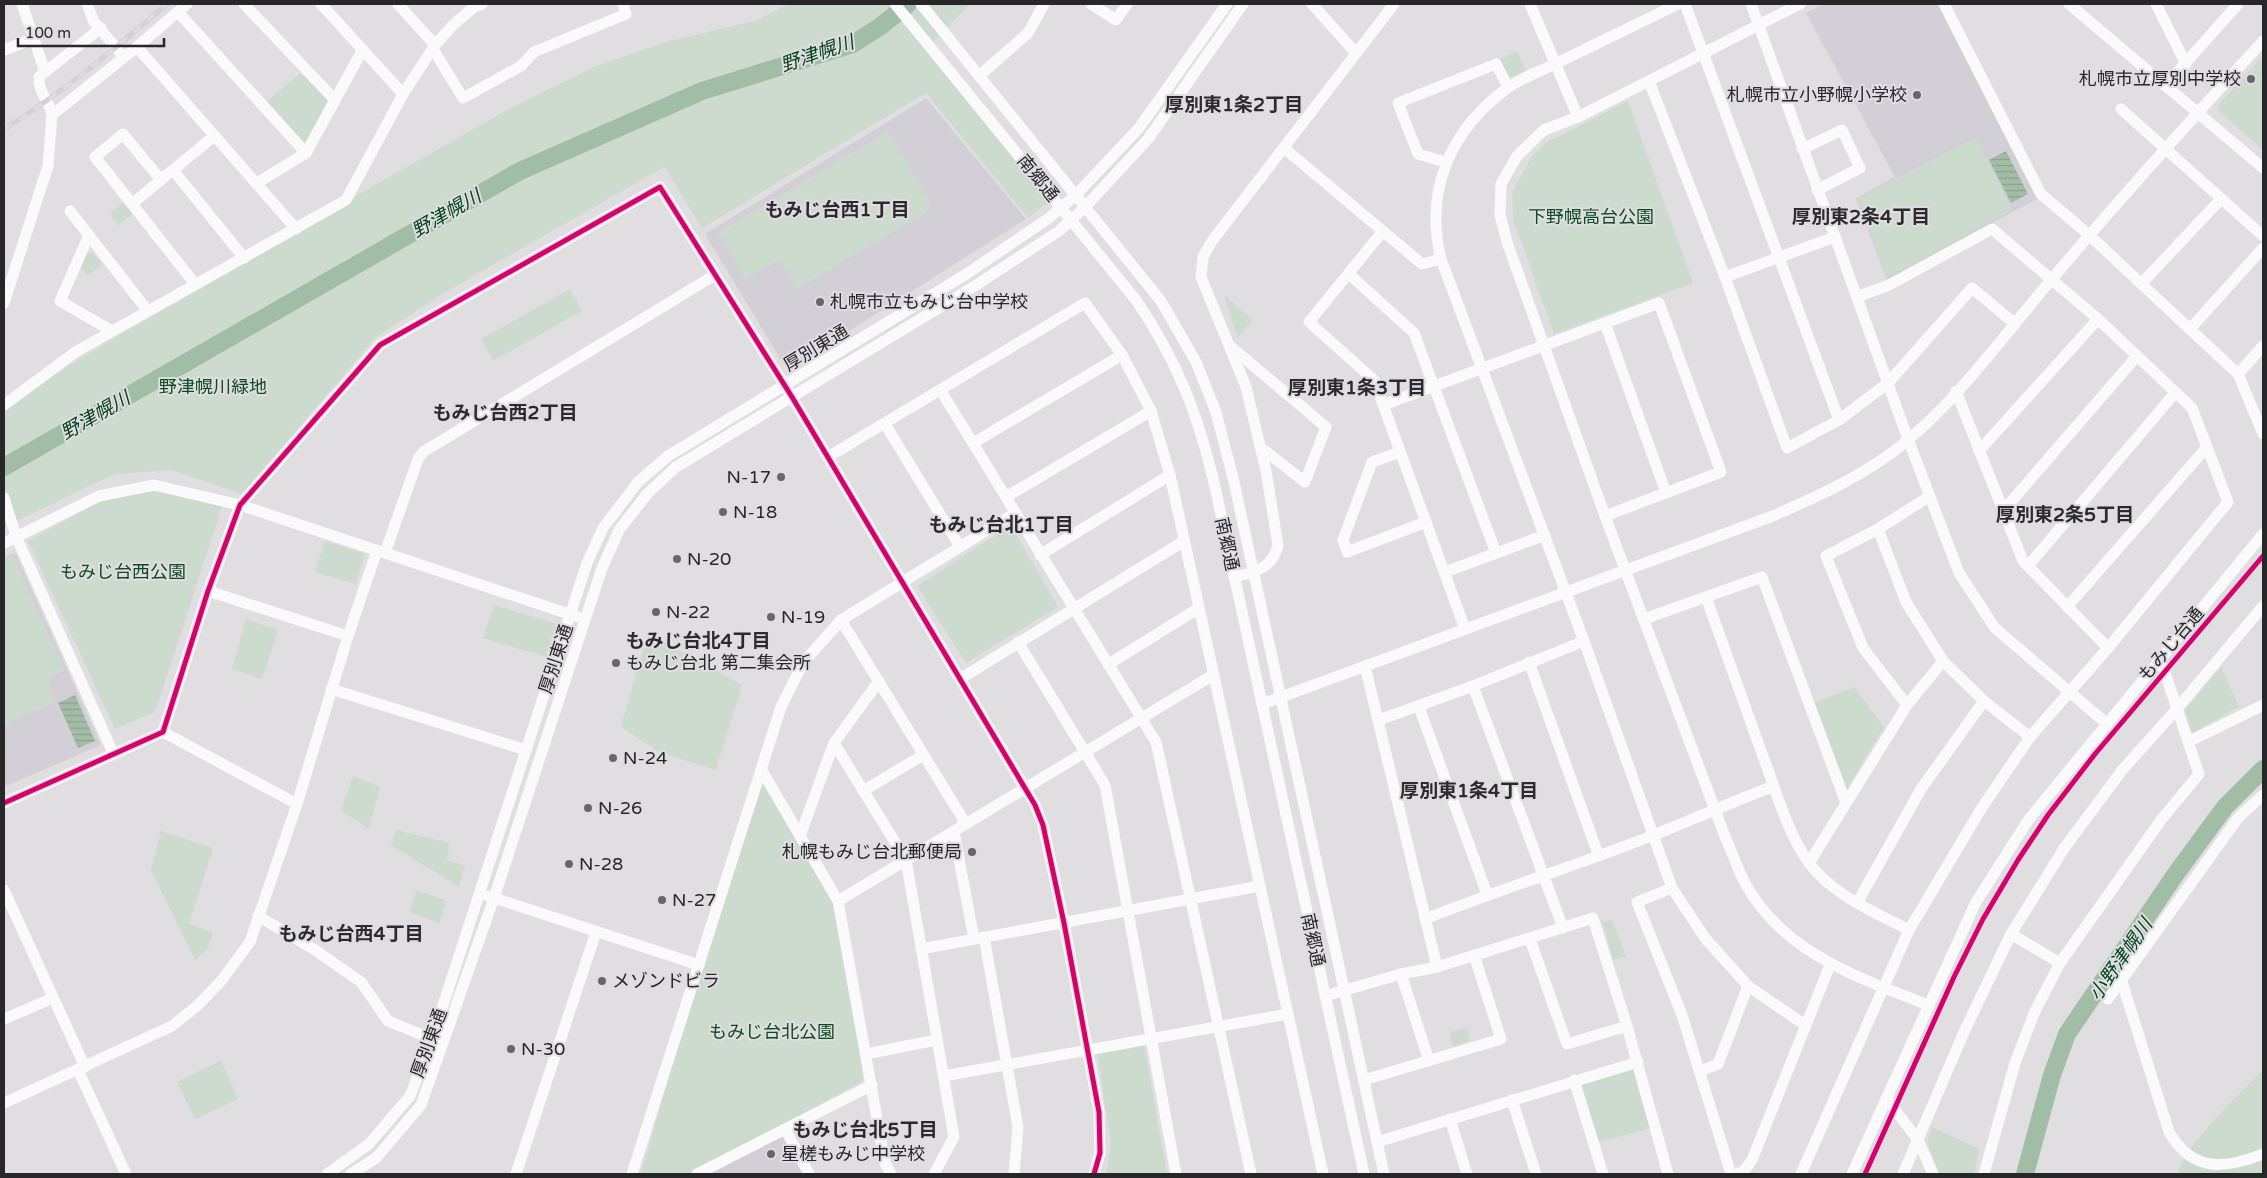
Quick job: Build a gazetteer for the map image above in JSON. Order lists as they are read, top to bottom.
{
  "streets": {
    "street": ["南郷通", "厚別東通", "もみじ台通"]
  },
  "crossings": [
    ["南郷通", "厚別東通"]
  ],
  "districts": [
    "厚別東1条2丁目",
    "もみじ台西1丁目",
    "厚別東2条4丁目",
    "厚別東1条3丁目",
    "もみじ台西2丁目",
    "厚別東2条5丁目",
    "もみじ台北1丁目",
    "もみじ台北4丁目",
    "厚別東1条4丁目",
    "もみじ台西4丁目",
    "もみじ台北5丁目"
  ],
  "water": ["野津幌川", "小野津幌川"],
  "parks": [
    "下野幌高台公園",
    "野津幌川緑地",
    "もみじ台西公園",
    "もみじ台北公園"
  ],
  "places": [
    "札幌市立厚別中学校",
    "札幌市立小野幌小学校",
    "札幌市立もみじ台中学校",
    "N-17",
    "N-18",
    "N-20",
    "N-22",
    "N-19",
    "もみじ台北 第二集会所",
    "N-24",
    "N-26",
    "札幌もみじ台北郵便局",
    "N-28",
    "N-27",
    "メゾンドビラ",
    "N-30",
    "星槎もみじ中学校"
  ],
  "scale_bar": "100 m"
}
